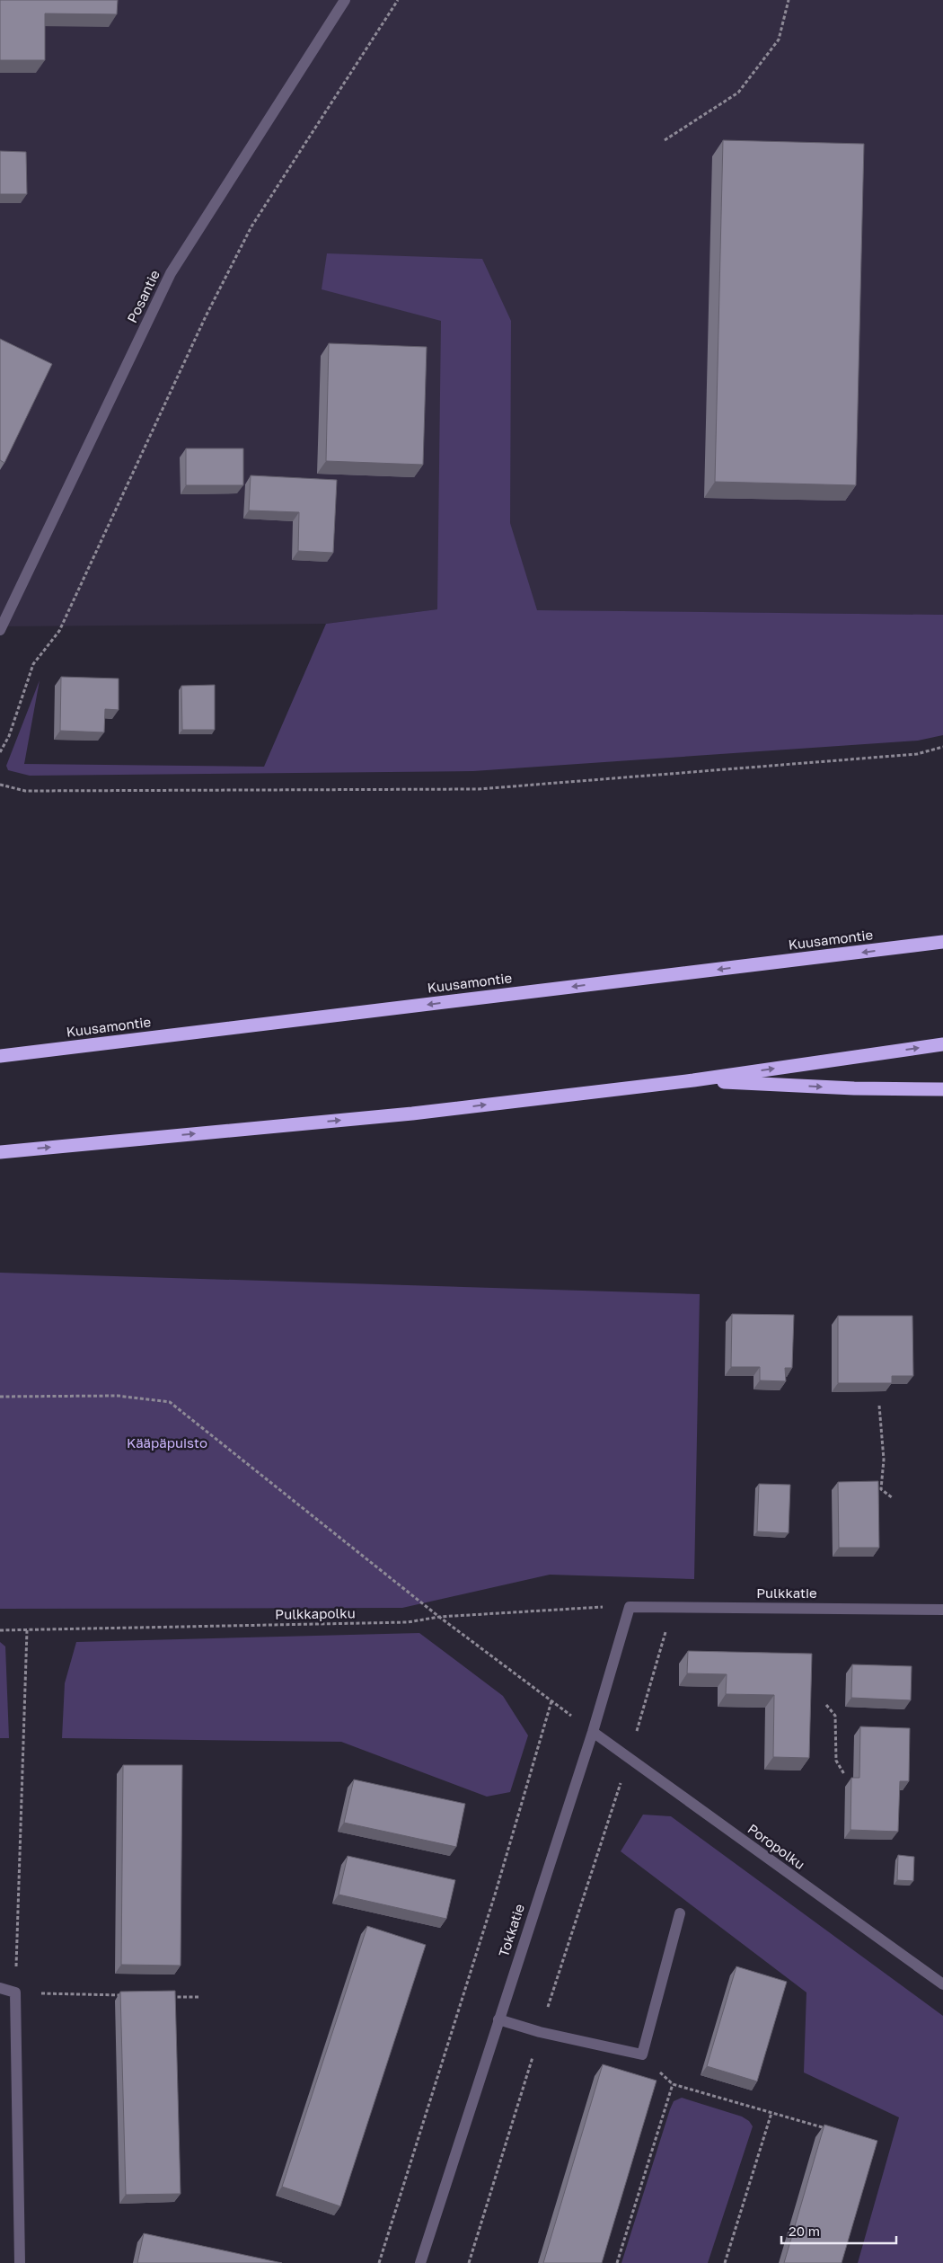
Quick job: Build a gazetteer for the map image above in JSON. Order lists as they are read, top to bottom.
{
  "streets": {
    "highway": ["Kuusamontie"],
    "street": [
      "Posantie",
      "Pulkkatie",
      "Poropolku",
      "Tokkatie"
    ],
    "path": ["Pulkkapolku"]
  },
  "crossings": [
    ["Pulkkatie", "Pulkkapolku"],
    ["Pulkkatie", "Tokkatie"],
    ["Pulkkapolku", "Tokkatie"],
    ["Poropolku", "Tokkatie"]
  ],
  "parks": ["Kääpäpuisto"],
  "scale_bar": "20 m"
}
